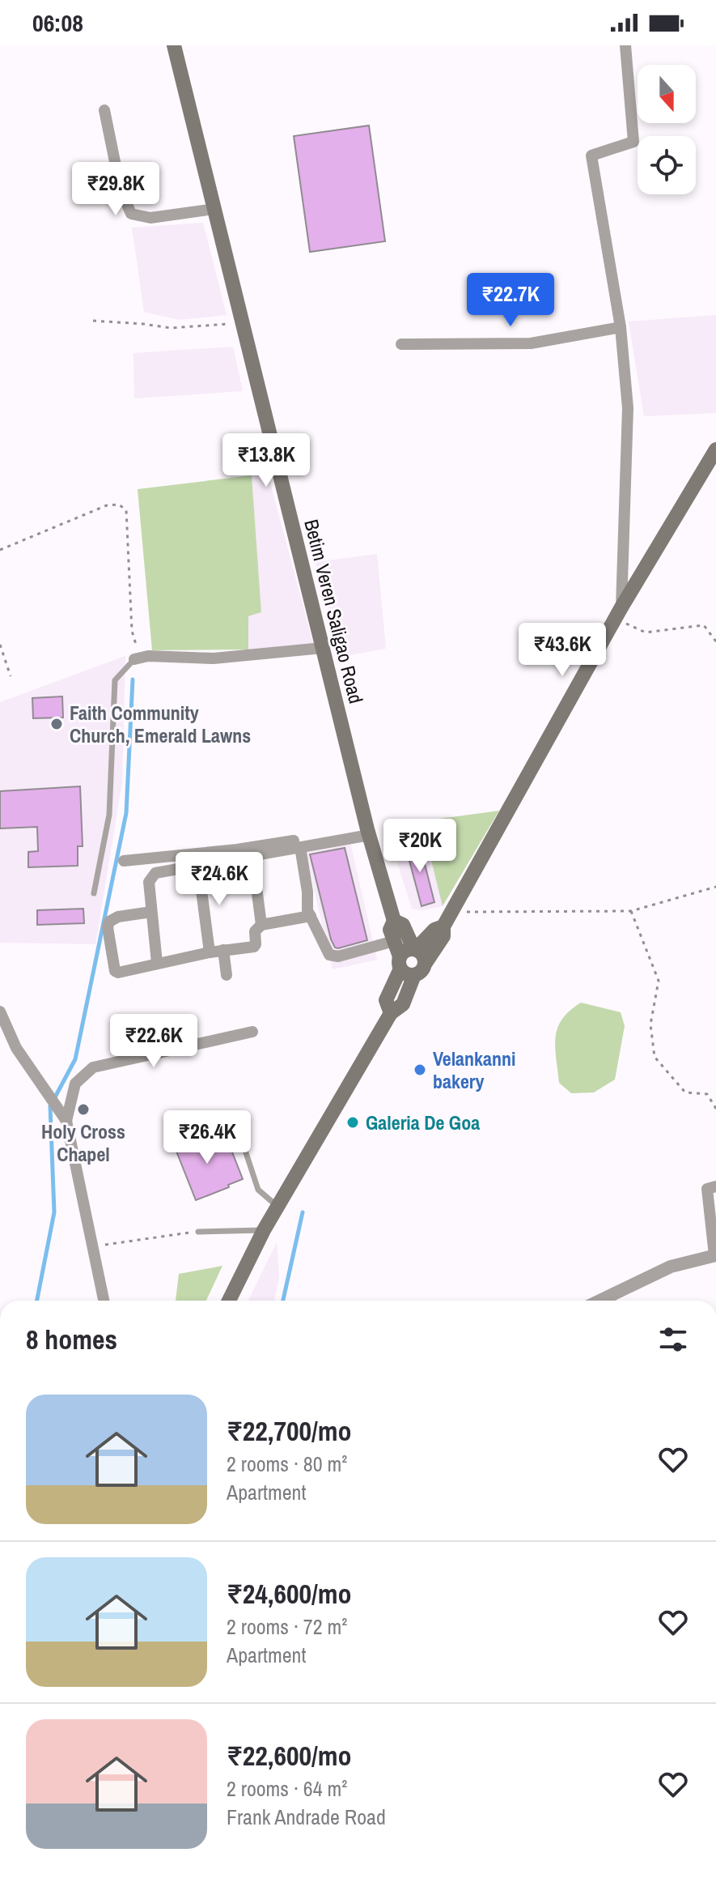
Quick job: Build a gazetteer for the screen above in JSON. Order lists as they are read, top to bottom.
{
  "streets": {
    "main road": ["Betim Veren Saligao Road"]
  },
  "places": [
    "Faith Community Church, Emerald Lawns",
    "Velankanni bakery",
    "Holy Cross Chapel",
    "Galeria De Goa"
  ],
  "north": "bottom",
  "page": {
    "status": "06:08",
    "price": [
      "₹29.8K",
      "₹22.7K",
      "₹13.8K",
      "₹43.6K",
      "₹20K",
      "₹24.6K",
      "₹22.6K",
      "₹26.4K"
    ],
    "heading": "8 homes",
    "list": [
      {
        "name": "₹22,700/mo",
        "note": "2 rooms · 80 m² · Apartment"
      },
      {
        "name": "₹24,600/mo",
        "note": "2 rooms · 72 m² · Apartment"
      },
      {
        "name": "₹22,600/mo",
        "note": "2 rooms · 64 m² · Frank Andrade Road"
      }
    ]
  }
}
